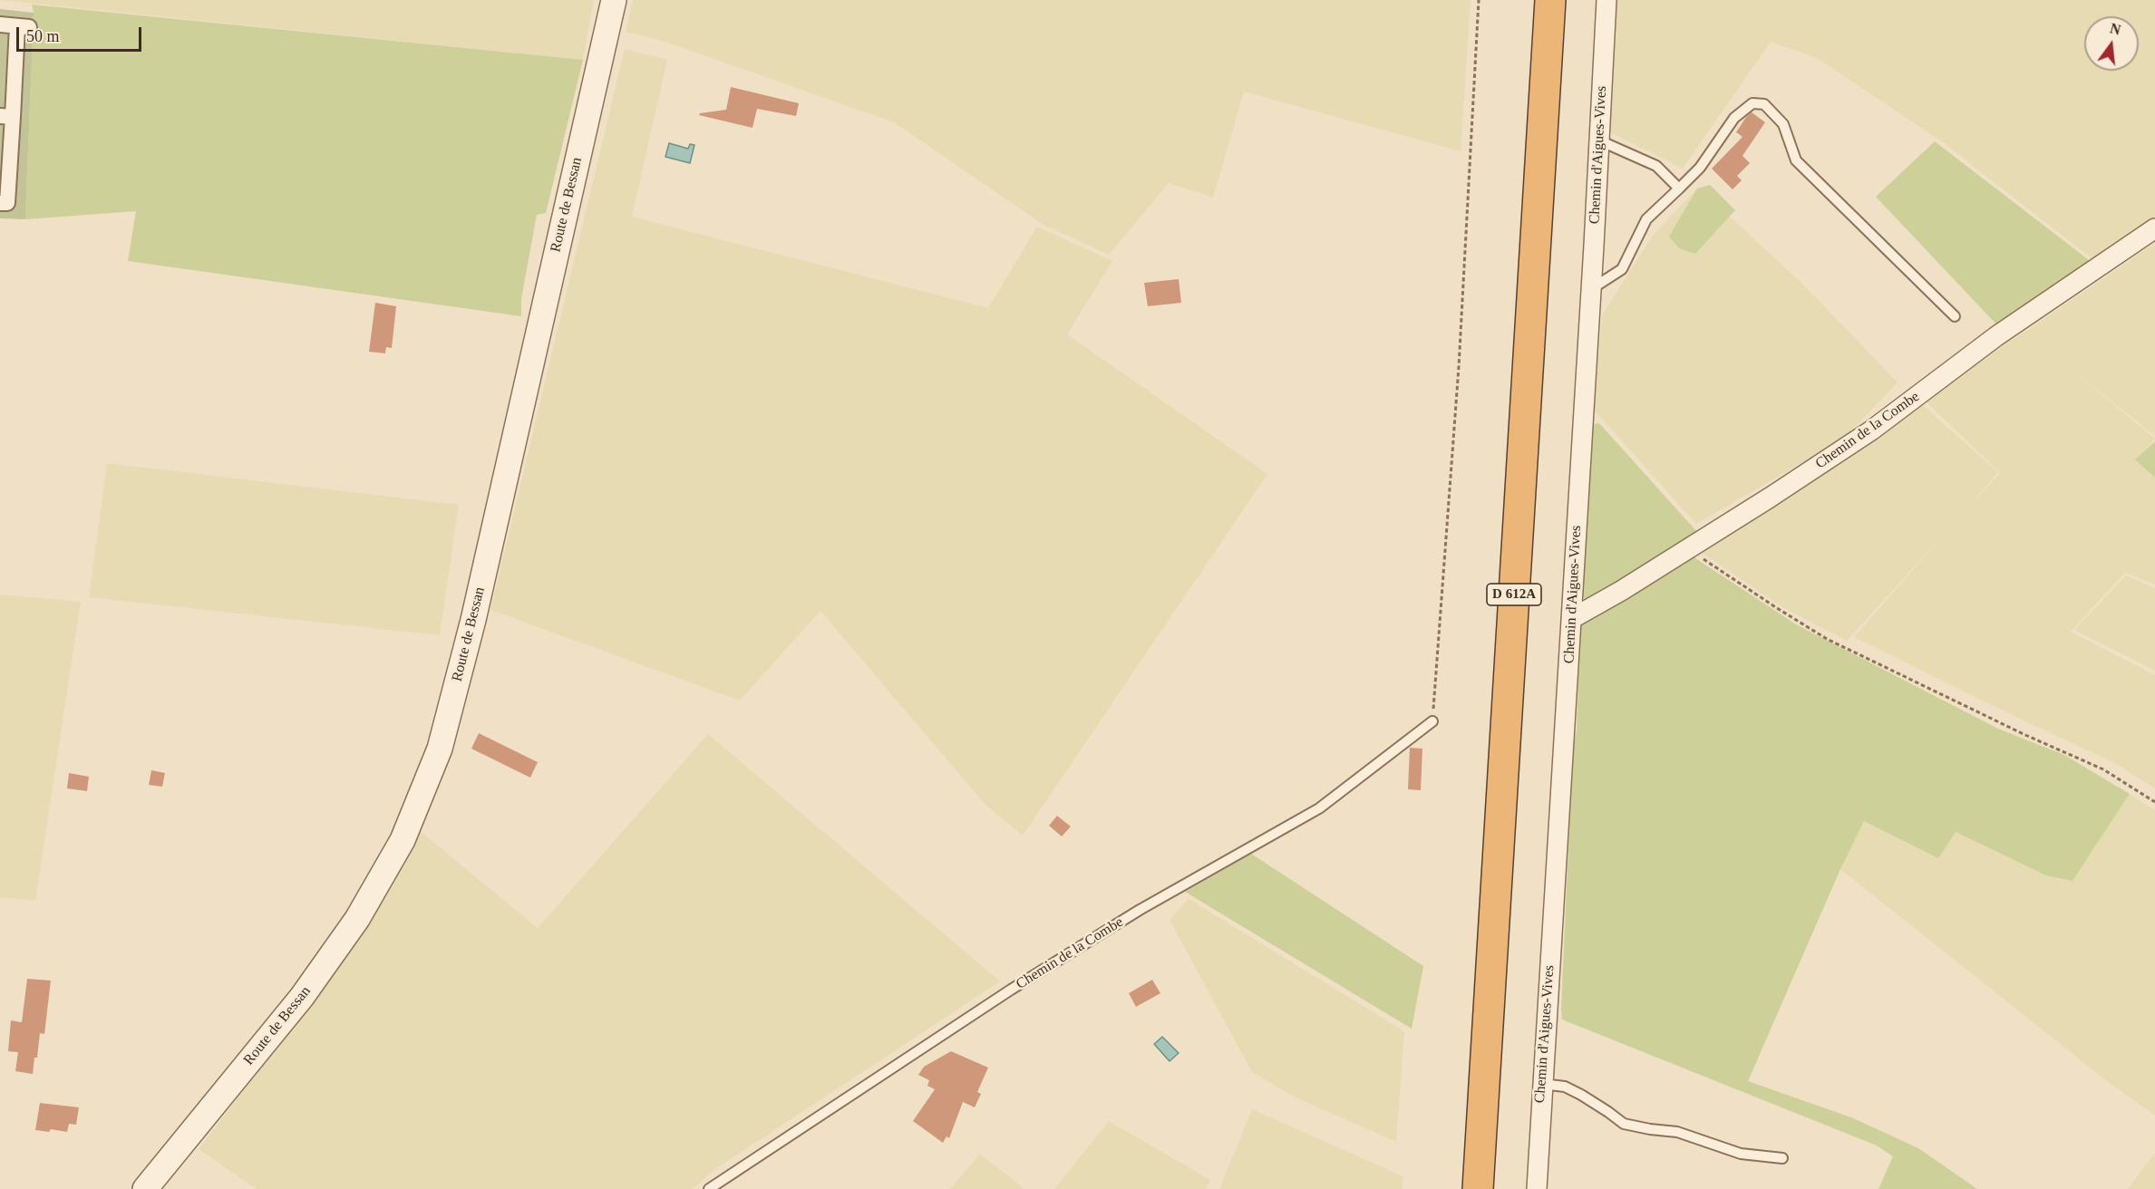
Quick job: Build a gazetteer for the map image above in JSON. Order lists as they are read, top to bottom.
{
  "streets": {
    "highway": ["D 612A"],
    "street": ["Chemin d'Aigues-Vives", "Route de Bessan", "Chemin de la Combe"]
  },
  "crossings": [
    ["Chemin d'Aigues-Vives", "Chemin de la Combe"]
  ],
  "scale_bar": "50 m",
  "north": "top"
}
